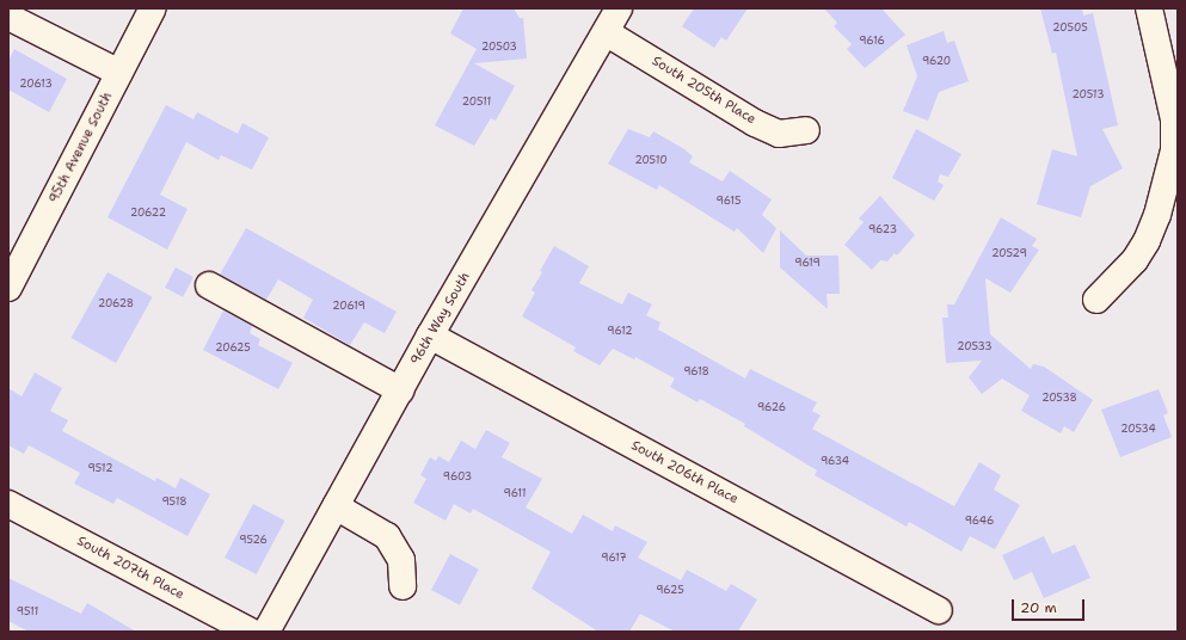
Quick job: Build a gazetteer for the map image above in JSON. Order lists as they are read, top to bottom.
{
  "streets": {
    "street": [
      "South 205th Place",
      "95th Avenue South",
      "96th Way South",
      "South 206th Place",
      "South 207th Place"
    ]
  },
  "crossings": [
    ["South 205th Place", "96th Way South"],
    ["96th Way South", "South 206th Place"]
  ],
  "house_numbers": [
    "20505",
    "9616",
    "20503",
    "9620",
    "20613",
    "20513",
    "20511",
    "20510",
    "9615",
    "20622",
    "9623",
    "20529",
    "9619",
    "20628",
    "20619",
    "9612",
    "20533",
    "20625",
    "9618",
    "20538",
    "9626",
    "20534",
    "9634",
    "9512",
    "9603",
    "9611",
    "9518",
    "9646",
    "9526",
    "9617",
    "9625",
    "9511"
  ],
  "scale_bar": "20 m"
}
